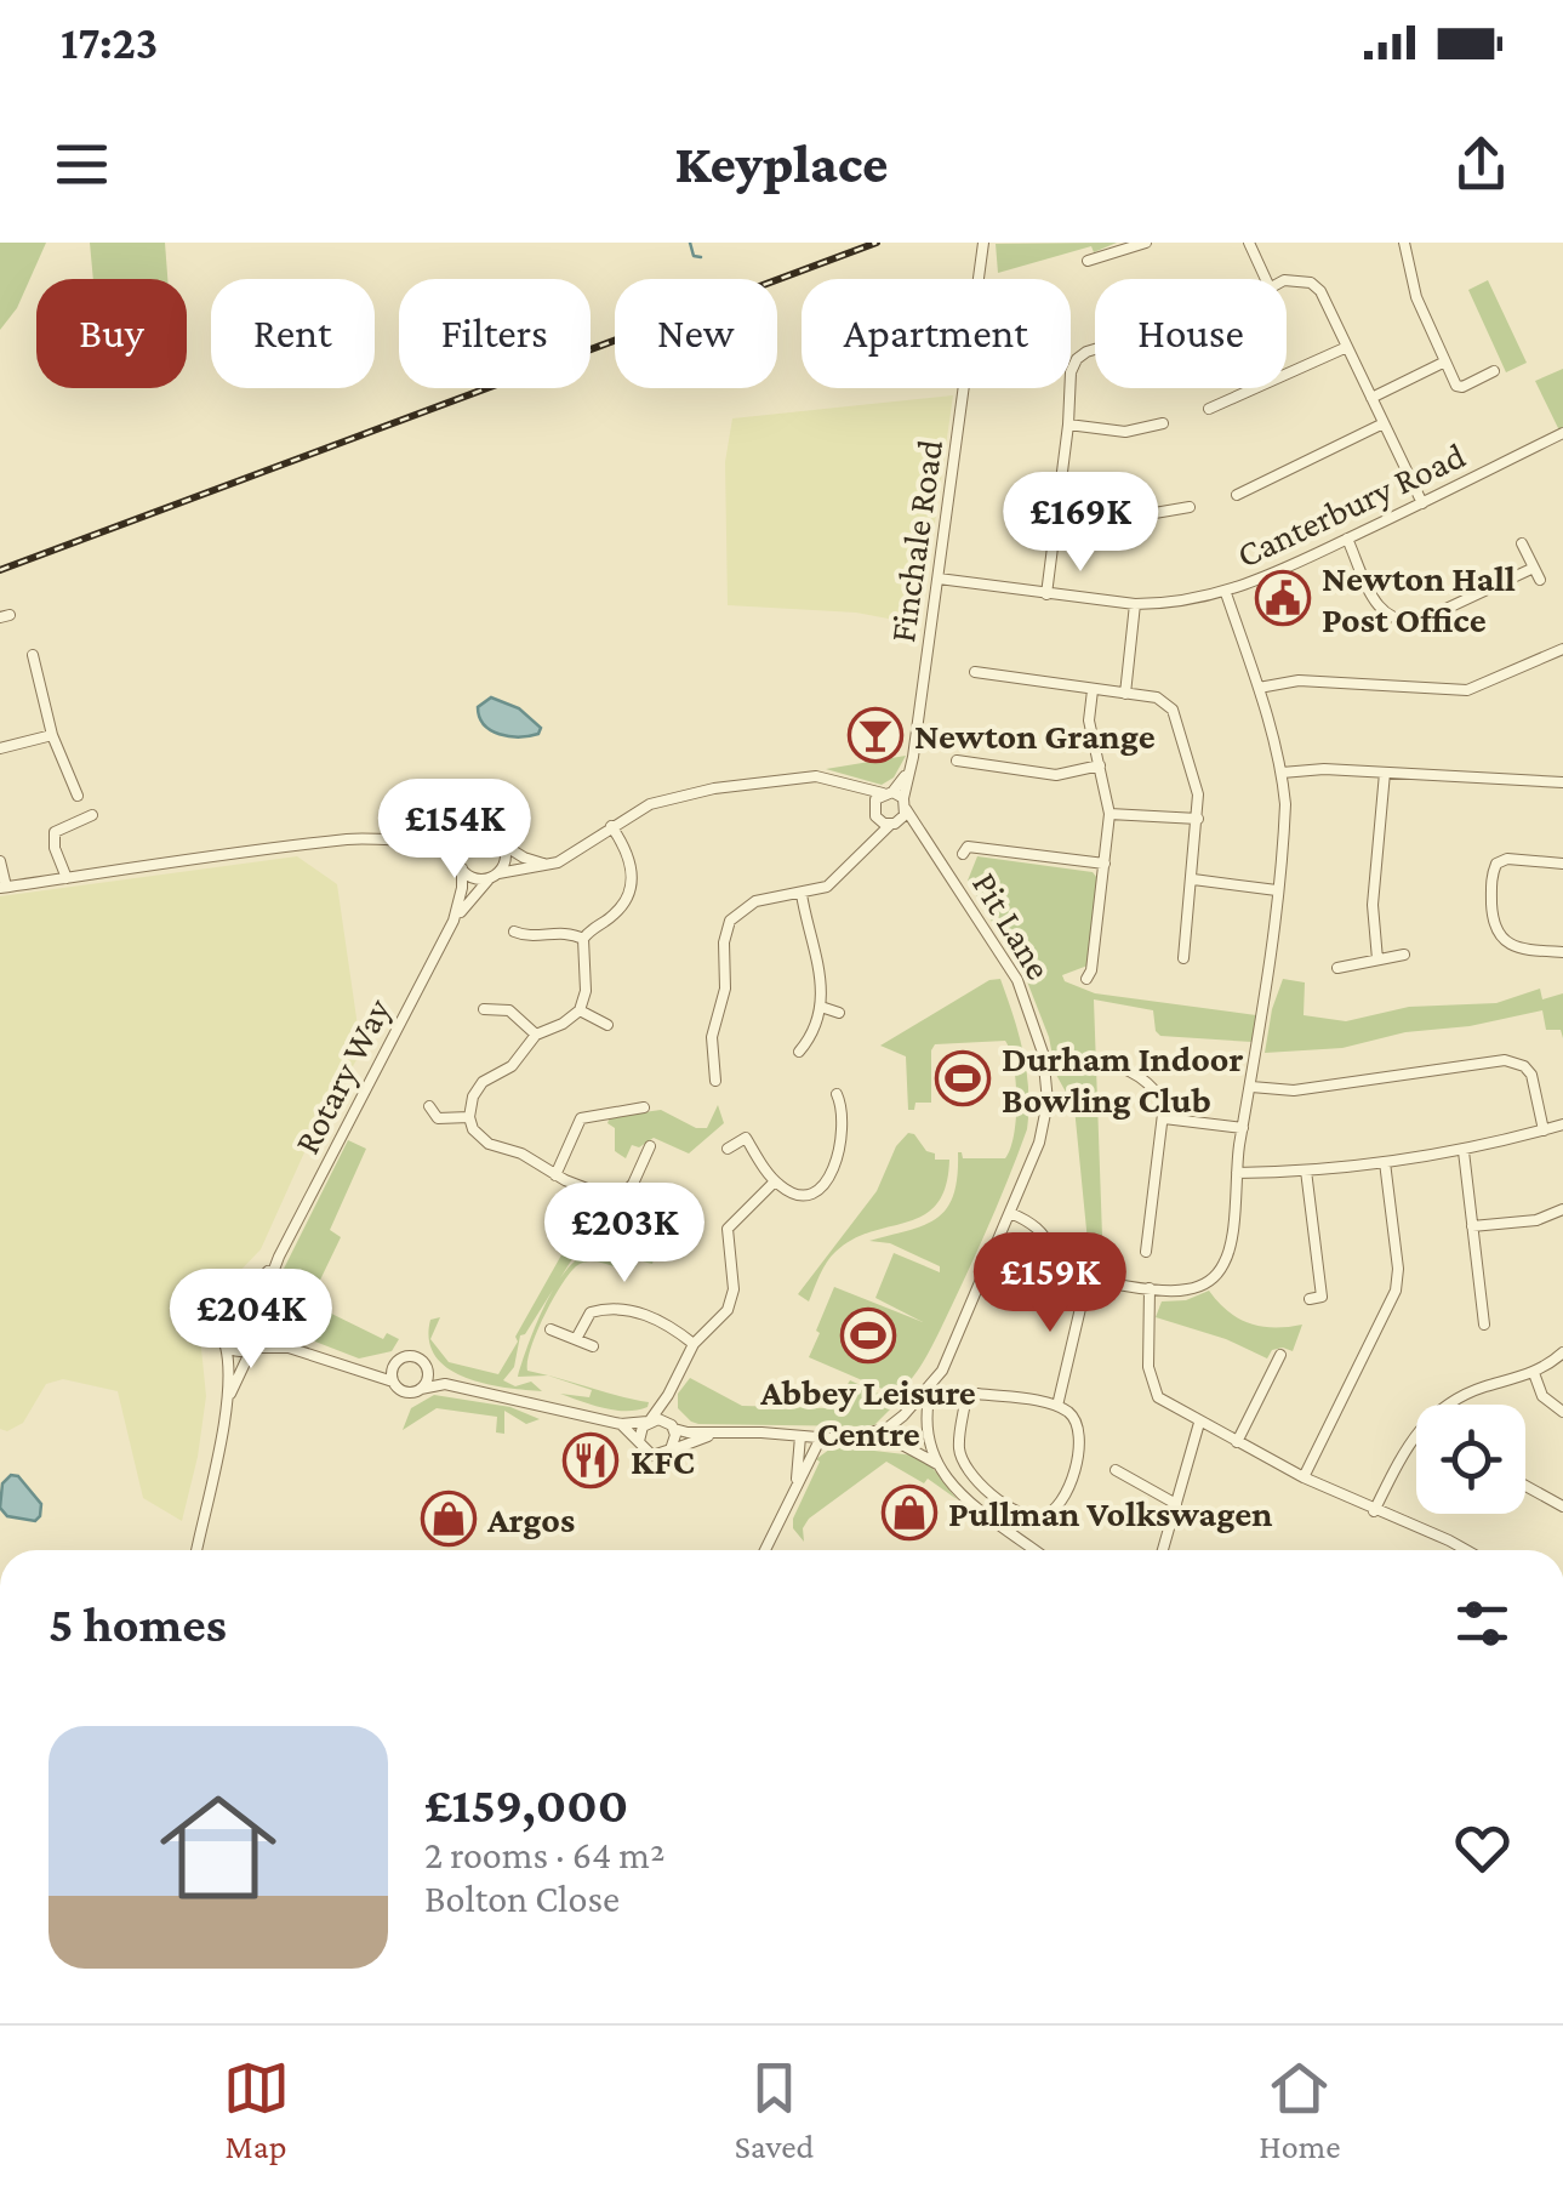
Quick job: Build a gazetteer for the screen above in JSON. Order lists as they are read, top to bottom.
{
  "streets": {
    "street": [
      "Canterbury Road",
      "Finchale Road",
      "Pit Lane",
      "Rotary Way"
    ]
  },
  "crossings": [
    ["Canterbury Road", "Finchale Road"],
    ["Finchale Road", "Pit Lane"]
  ],
  "places": {
    "public building": ["Newton Hall Post Office"],
    "bar": ["Newton Grange"],
    "sports": ["Durham Indoor Bowling Club", "Abbey Leisure Centre"],
    "restaurant": ["KFC"],
    "shop": ["Pullman Volkswagen", "Argos"]
  },
  "page": {
    "status": "17:23",
    "header": "Keyplace",
    "chip": [
      "Buy",
      "Rent",
      "Filters",
      "New",
      "Apartment",
      "House"
    ],
    "price": [
      "£169K",
      "£154K",
      "£203K",
      "£159K",
      "£204K"
    ],
    "heading": "5 homes",
    "list": [
      {
        "name": "£159,000",
        "note": "2 rooms · 64 m² · Bolton Close"
      }
    ],
    "tabs": ["Map", "Saved", "Home"]
  }
}
